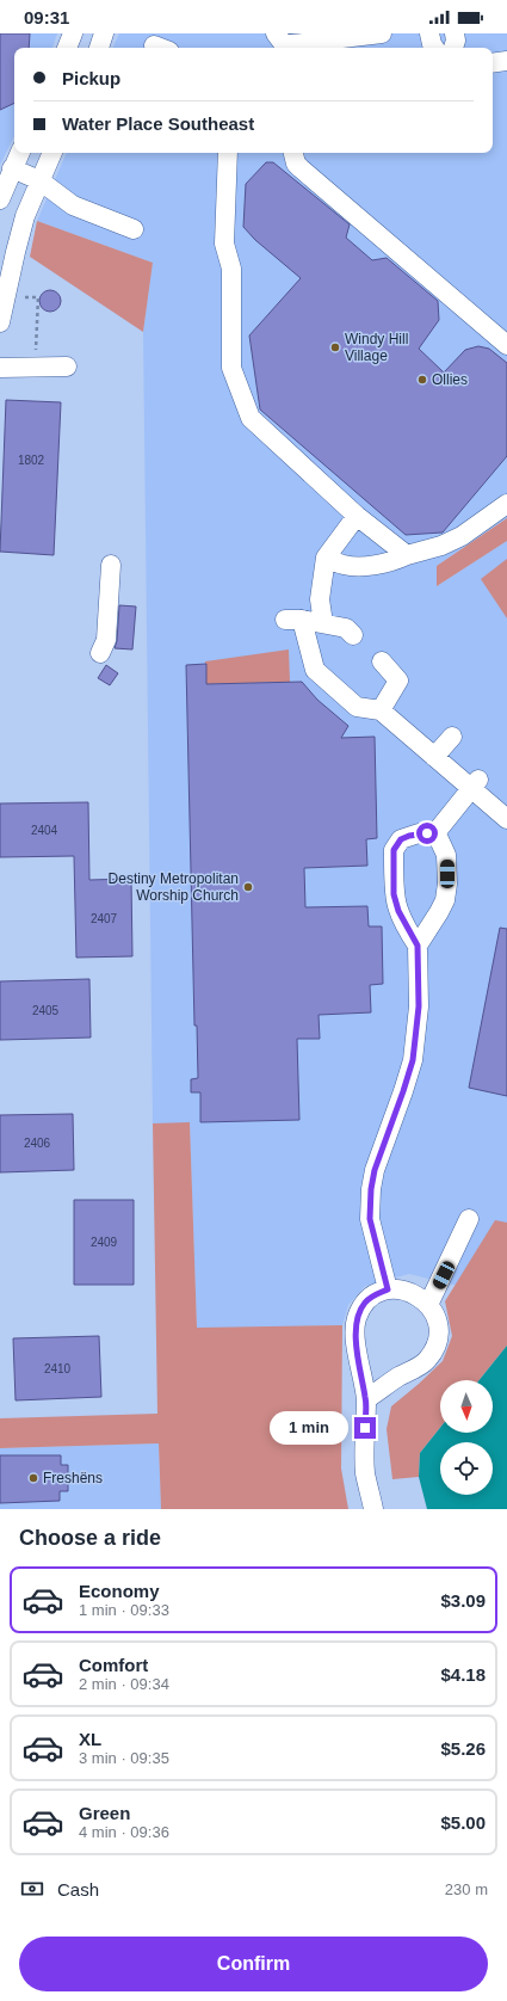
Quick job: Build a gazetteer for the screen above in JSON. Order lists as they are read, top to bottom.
{
  "places": [
    "Windy Hill Village",
    "Ollies",
    "Destiny Metropolitan Worship Church",
    "Freshëns"
  ],
  "house_numbers": [
    "1802",
    "2404",
    "2407",
    "2405",
    "2406",
    "2409",
    "2410"
  ],
  "north": "bottom",
  "page": {
    "status": "09:31",
    "banner": ["Pickup", "Water Place Southeast"],
    "bubble": "1 min",
    "heading": "Choose a ride",
    "list": [
      {
        "name": "Economy",
        "note": "1 min · 09:33",
        "value": "$3.09"
      },
      {
        "name": "Comfort",
        "note": "2 min · 09:34",
        "value": "$4.18"
      },
      {
        "name": "XL",
        "note": "3 min · 09:35",
        "value": "$5.26"
      },
      {
        "name": "Green",
        "note": "4 min · 09:36",
        "value": "$5.00"
      }
    ],
    "pay": ["Cash", "230 m"],
    "buttons": "Confirm"
  }
}
